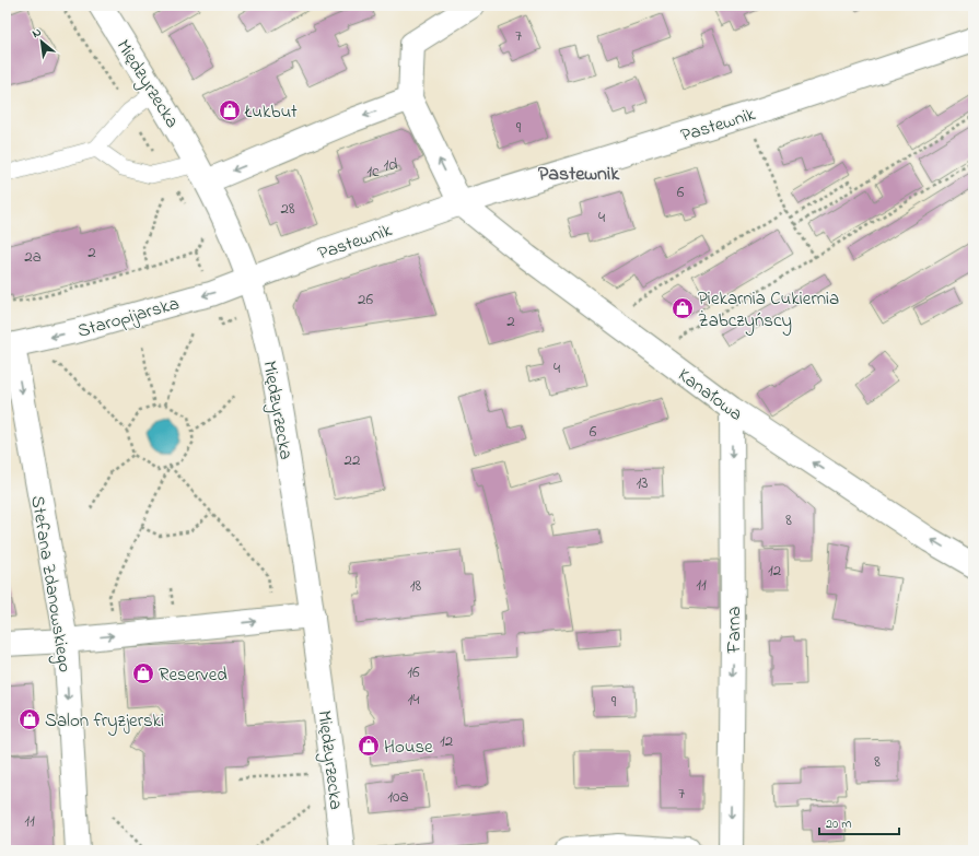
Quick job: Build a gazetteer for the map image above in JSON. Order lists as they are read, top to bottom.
{
  "streets": {
    "street": [
      "Międzyrzecka",
      "Pastewnik",
      "Staropijarska",
      "Kanałowa",
      "Stefana Zdanowskiego",
      "Farna"
    ]
  },
  "crossings": [
    ["Międzyrzecka", "Pastewnik"],
    ["Międzyrzecka", "Staropijarska"],
    ["Pastewnik", "Staropijarska"],
    ["Pastewnik", "Kanałowa"],
    ["Staropijarska", "Stefana Zdanowskiego"],
    ["Kanałowa", "Farna"]
  ],
  "one_way": [
    "Staropijarska",
    "Kanałowa",
    "Stefana Zdanowskiego",
    "Farna"
  ],
  "districts": ["Pastewnik"],
  "places": {
    "shop": [
      "Łukbut",
      "Piekarnia Cukiernia Żabczyńscy",
      "Reserved",
      "Salon fryzjerski",
      "House"
    ]
  },
  "house_numbers": [
    "7",
    "9",
    "1d",
    "1c",
    "6",
    "28",
    "4",
    "2",
    "2a",
    "26",
    "2",
    "4",
    "6",
    "22",
    "13",
    "8",
    "12",
    "11",
    "18",
    "16",
    "14",
    "9",
    "12",
    "8",
    "7",
    "10a",
    "11"
  ],
  "scale_bar": "20 m",
  "north": "top left"
}
